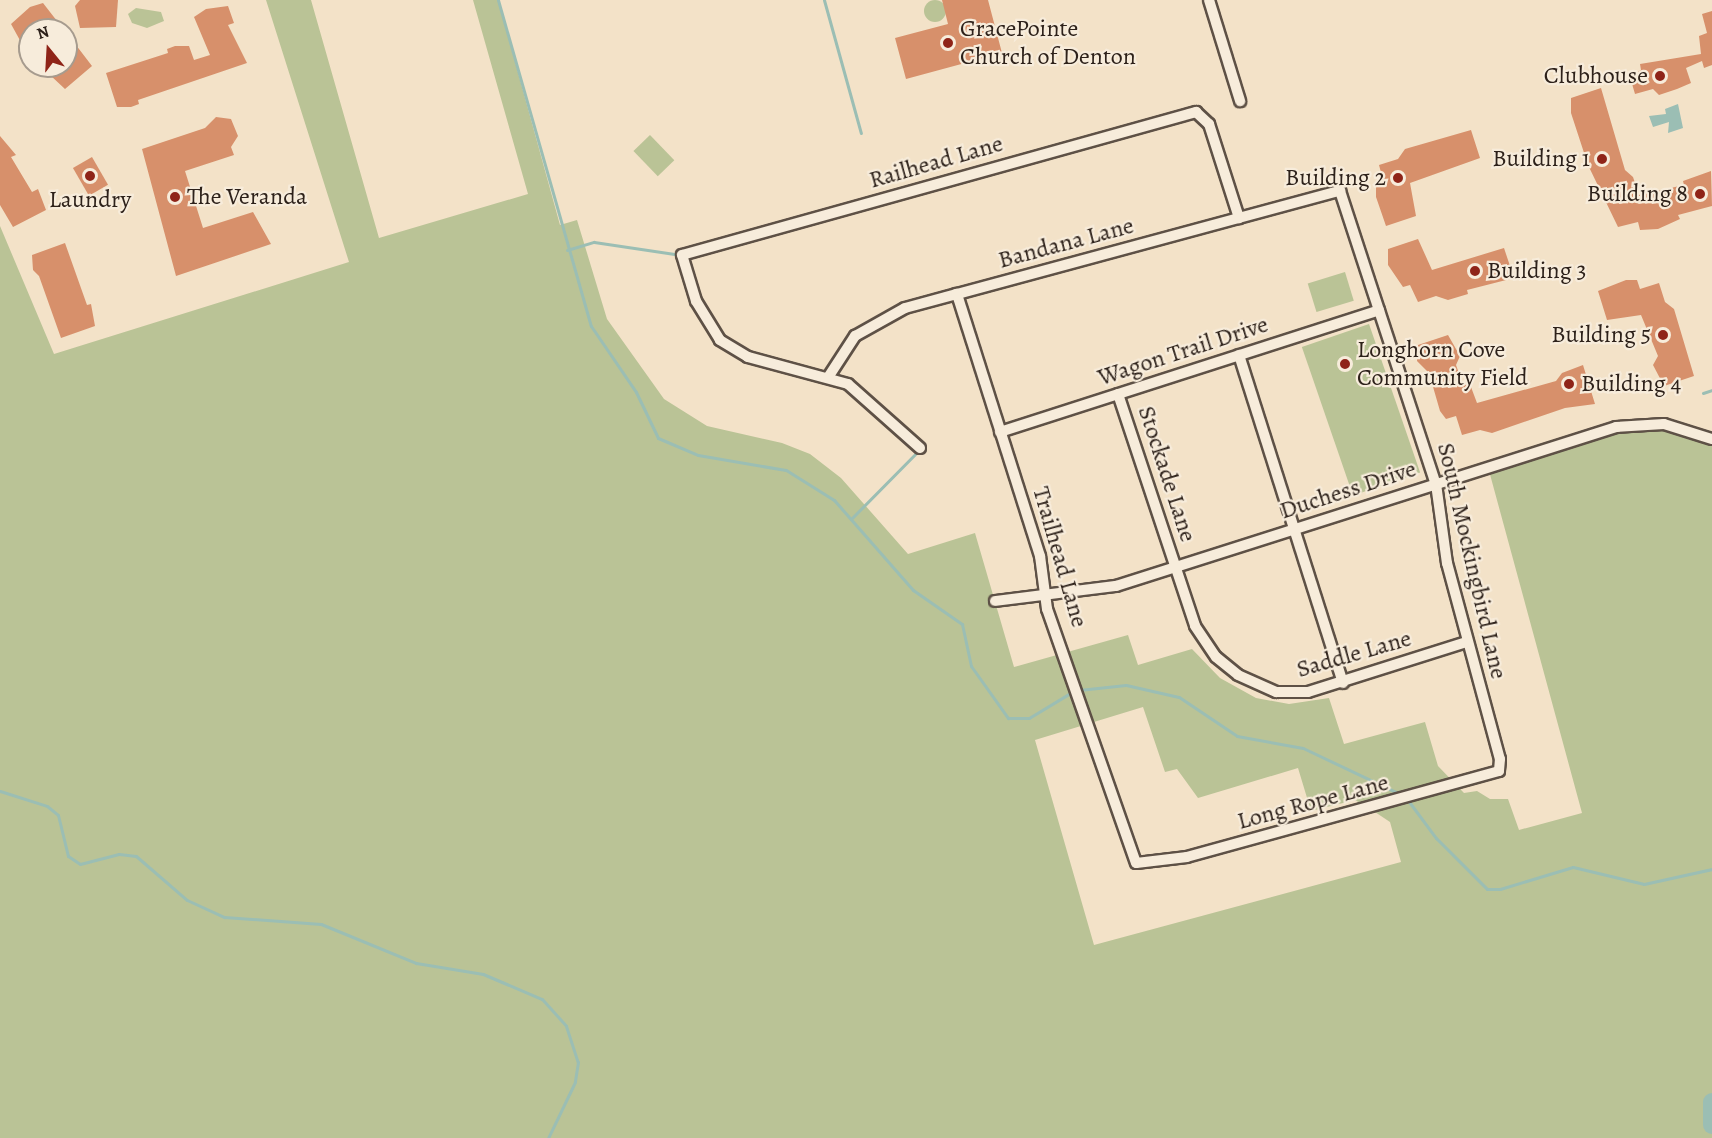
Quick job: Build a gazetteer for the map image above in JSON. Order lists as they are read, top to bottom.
{
  "streets": {
    "street": [
      "Railhead Lane",
      "Bandana Lane",
      "Wagon Trail Drive",
      "Stockade Lane",
      "Duchess Drive",
      "Trailhead Lane",
      "South Mockingbird Lane",
      "Saddle Lane",
      "Long Rope Lane"
    ]
  },
  "crossings": [
    ["Railhead Lane", "Bandana Lane"],
    ["Bandana Lane", "Trailhead Lane"],
    ["Bandana Lane", "South Mockingbird Lane"],
    ["Wagon Trail Drive", "Stockade Lane"],
    ["Wagon Trail Drive", "Trailhead Lane"],
    ["Wagon Trail Drive", "South Mockingbird Lane"],
    ["Stockade Lane", "Duchess Drive"],
    ["Stockade Lane", "Saddle Lane"],
    ["Duchess Drive", "Trailhead Lane"],
    ["Duchess Drive", "South Mockingbird Lane"],
    ["Duchess Drive", "Saddle Lane"],
    ["Trailhead Lane", "Long Rope Lane"],
    ["South Mockingbird Lane", "Saddle Lane"],
    ["South Mockingbird Lane", "Long Rope Lane"]
  ],
  "places": [
    "GracePointe Church of Denton",
    "Clubhouse",
    "Building 1",
    "Laundry",
    "Building 2",
    "Building 8",
    "The Veranda",
    "Building 3",
    "Building 5",
    "Longhorn Cove Community Field",
    "Building 4"
  ],
  "north": "top"
}
